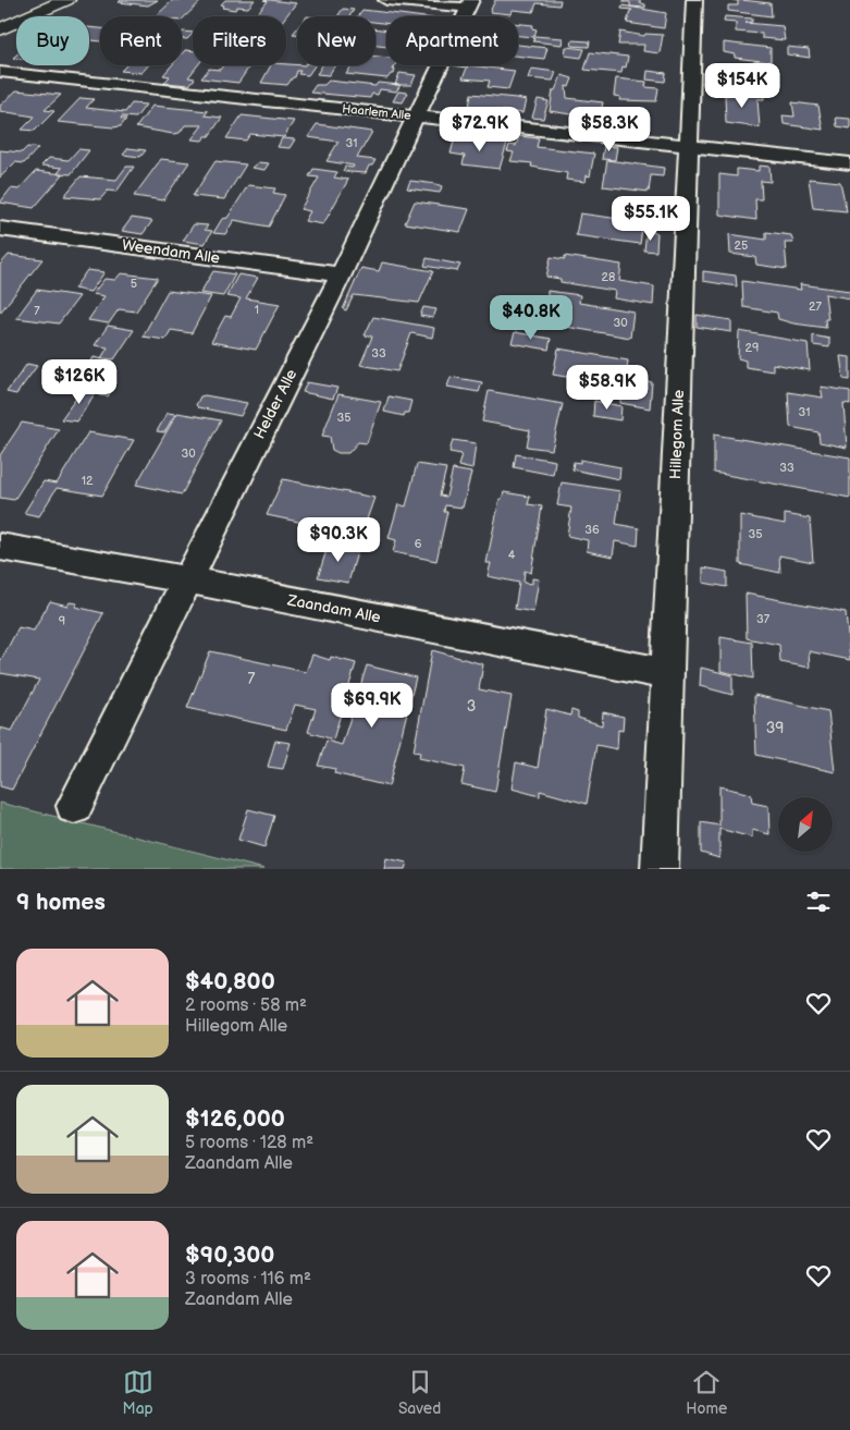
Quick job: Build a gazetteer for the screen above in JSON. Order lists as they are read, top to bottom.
{
  "streets": {
    "street": [
      "Haarlem Alle",
      "Weendam Alle",
      "Helder Alle",
      "Hillegom Alle",
      "Zaandam Alle"
    ]
  },
  "crossings": [
    ["Haarlem Alle", "Helder Alle"],
    ["Haarlem Alle", "Hillegom Alle"],
    ["Weendam Alle", "Helder Alle"],
    ["Helder Alle", "Zaandam Alle"],
    ["Hillegom Alle", "Zaandam Alle"]
  ],
  "house_numbers": [
    "31",
    "25",
    "28",
    "5",
    "27",
    "1",
    "7",
    "30",
    "29",
    "33",
    "31",
    "35",
    "30",
    "33",
    "12",
    "36",
    "35",
    "6",
    "4",
    "37",
    "9",
    "7",
    "3",
    "39"
  ],
  "north": "top right",
  "page": {
    "chip": [
      "Buy",
      "Rent",
      "Filters",
      "New",
      "Apartment"
    ],
    "price": [
      "$154K",
      "$72.9K",
      "$58.3K",
      "$55.1K",
      "$40.8K",
      "$126K",
      "$58.9K",
      "$90.3K",
      "$69.9K"
    ],
    "heading": "9 homes",
    "list": [
      {
        "name": "$40,800",
        "note": "2 rooms · 58 m² · Hillegom Alle"
      },
      {
        "name": "$126,000",
        "note": "5 rooms · 128 m² · Zaandam Alle"
      },
      {
        "name": "$90,300",
        "note": "3 rooms · 116 m² · Zaandam Alle"
      }
    ],
    "tabs": ["Map", "Saved", "Home"]
  }
}
